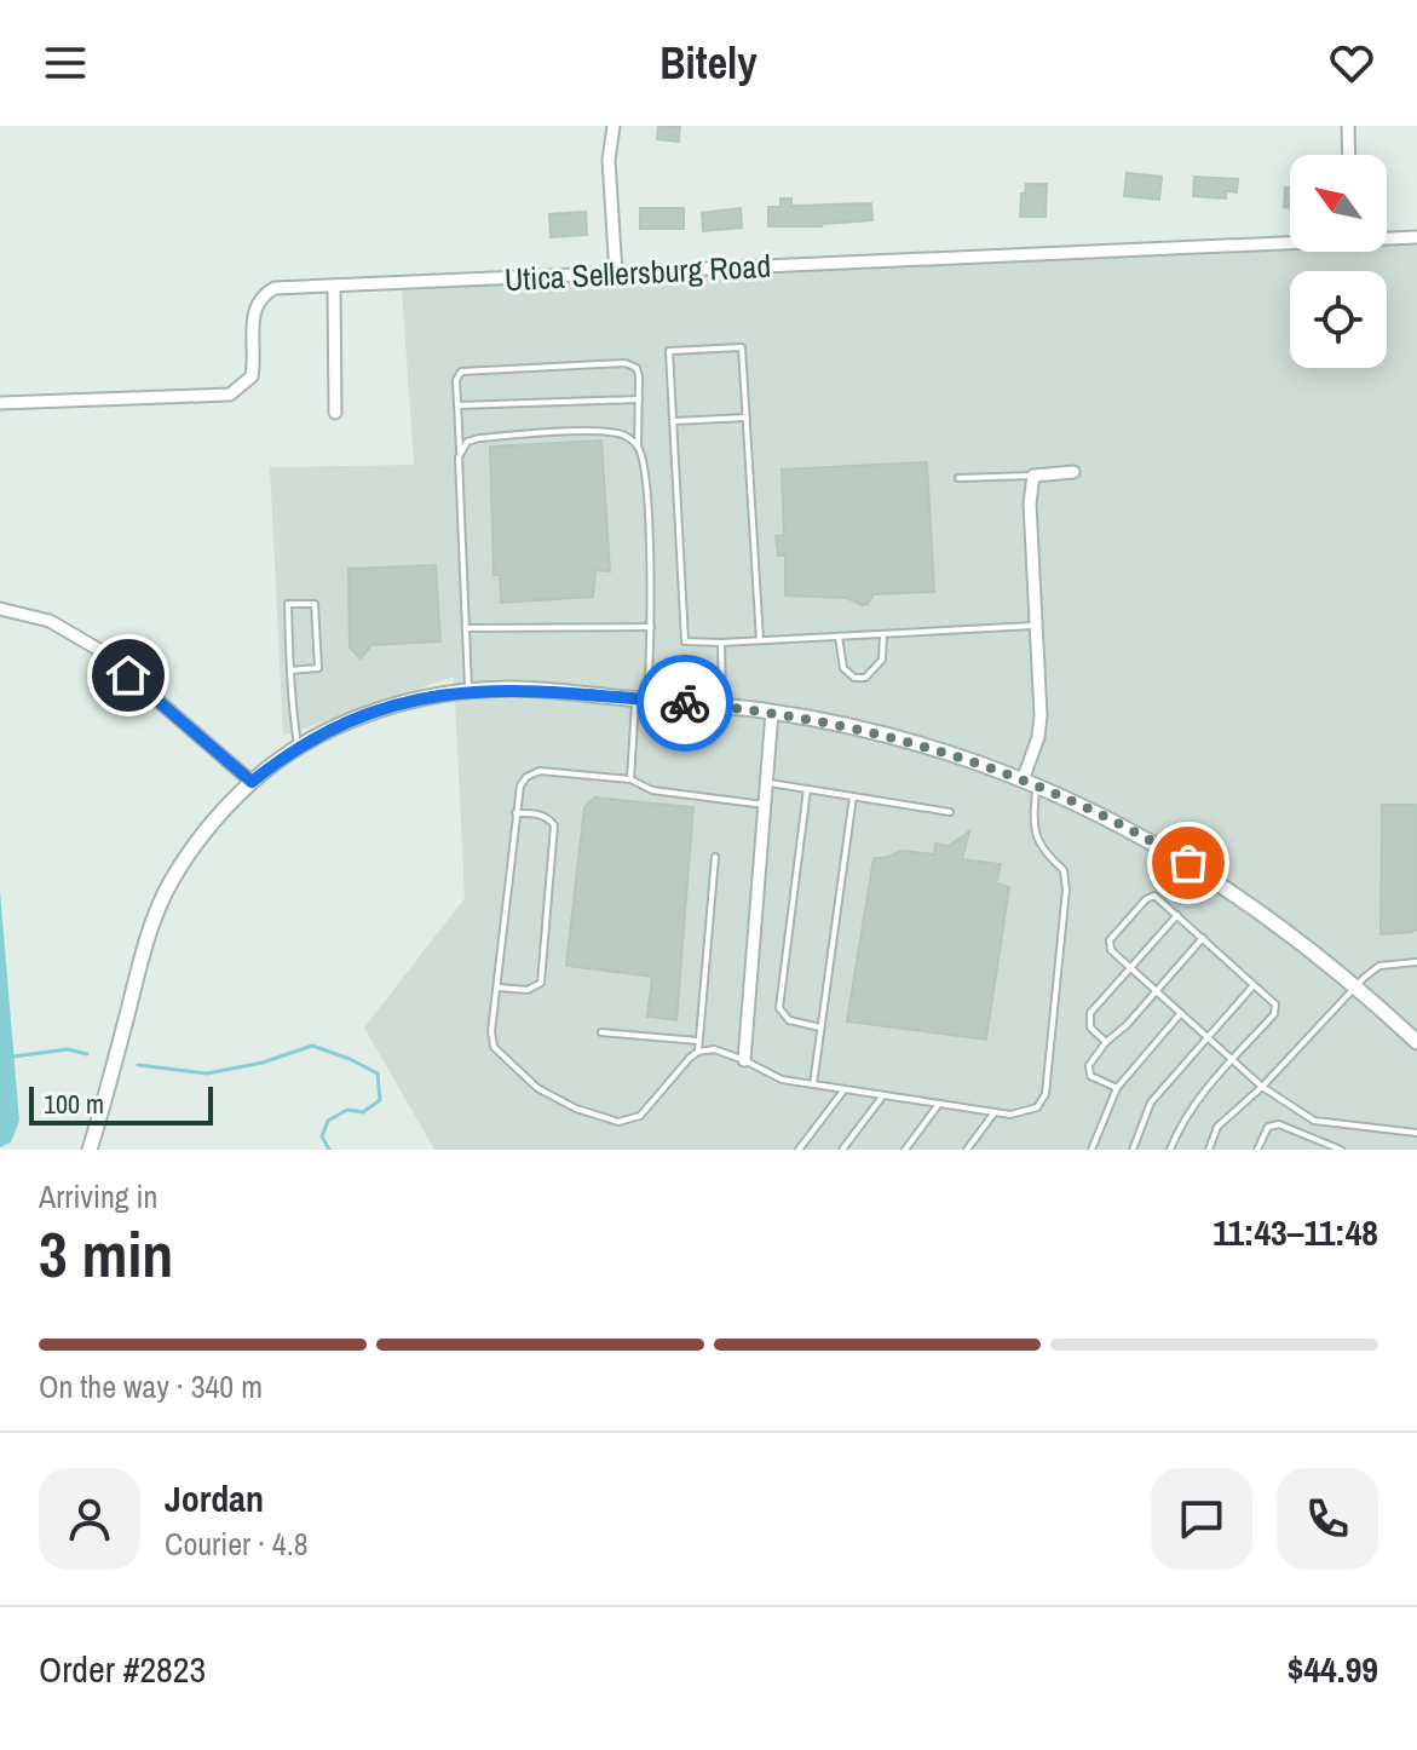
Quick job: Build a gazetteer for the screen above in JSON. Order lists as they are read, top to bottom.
{
  "streets": {
    "street": ["Utica Sellersburg Road"]
  },
  "scale_bar": "100 m",
  "north": "top left",
  "page": {
    "header": "Bitely",
    "scale": "100 m",
    "heading": ["3 min", "Arriving in", "11:43–11:48"],
    "panel": [
      "Jordan",
      "Courier · 4.8",
      "Order #2823",
      "$44.99"
    ],
    "bar": "On the way · 340 m"
  }
}
